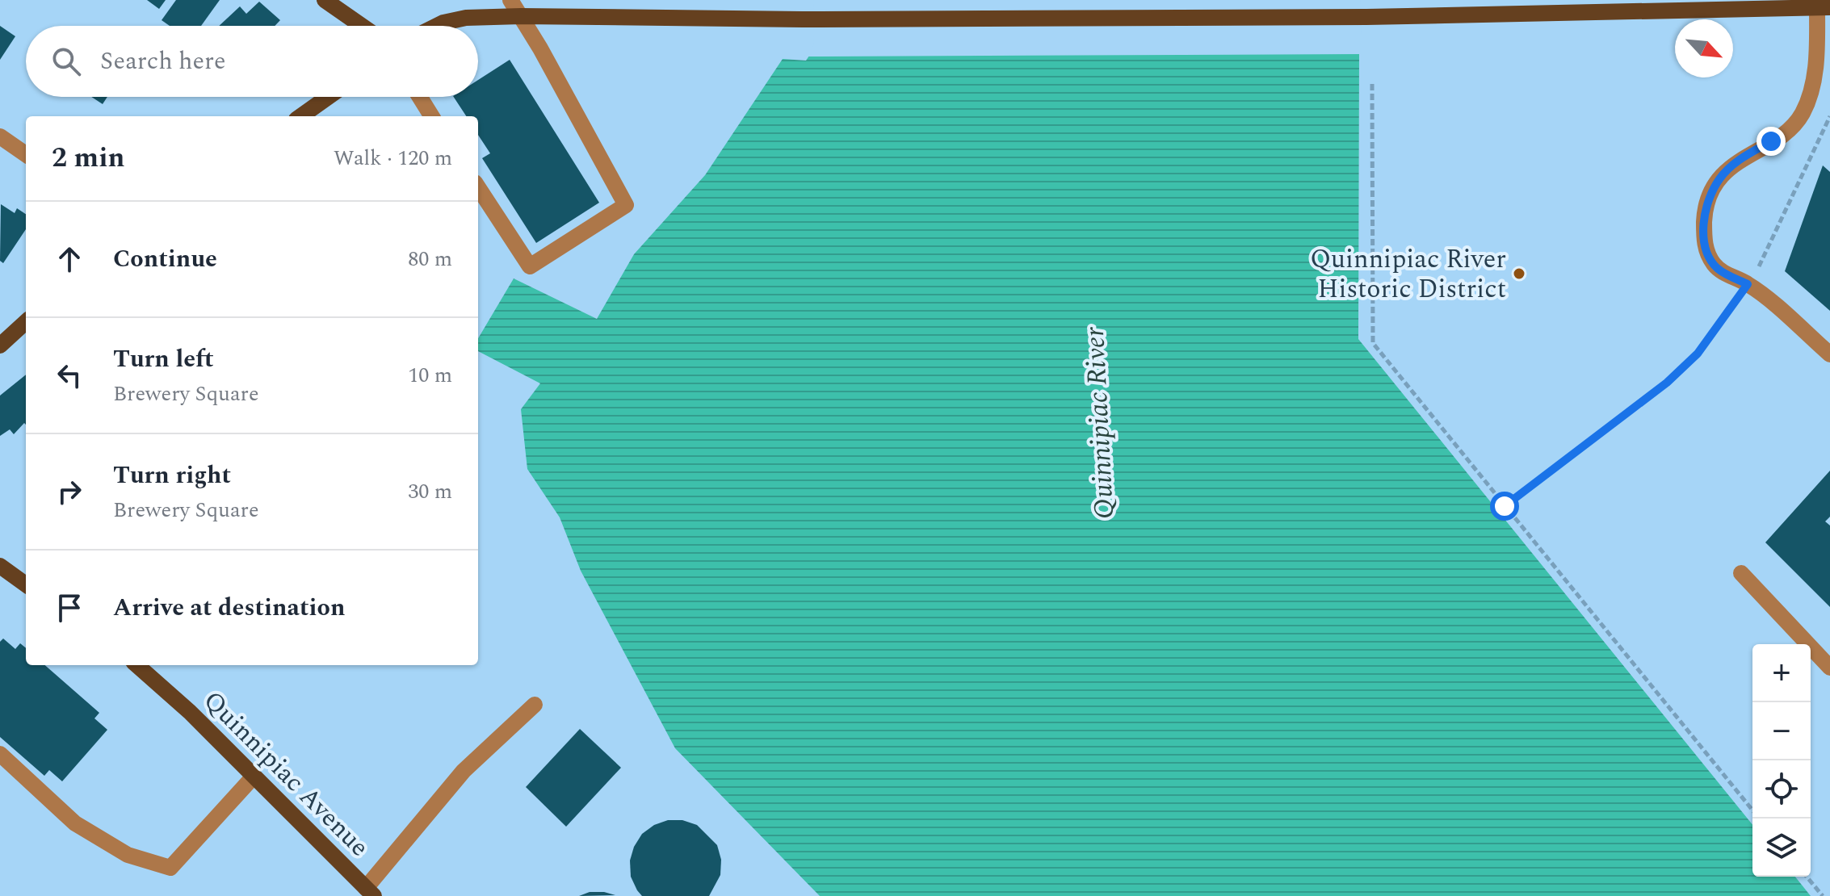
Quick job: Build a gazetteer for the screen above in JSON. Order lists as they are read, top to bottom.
{
  "streets": {
    "main road": ["Quinnipiac Avenue"]
  },
  "water": ["Quinnipiac River"],
  "places": ["Quinnipiac River Historic District"],
  "north": "bottom right",
  "page": {
    "search": "Search here",
    "heading": ["2 min", "Walk · 120 m"],
    "list": [
      ["Continue", "80 m"],
      ["Turn left", "Brewery Square", "10 m"],
      ["Turn right", "Brewery Square", "30 m"],
      "Arrive at destination"
    ],
    "map_buttons": ["+", "−"]
  }
}
